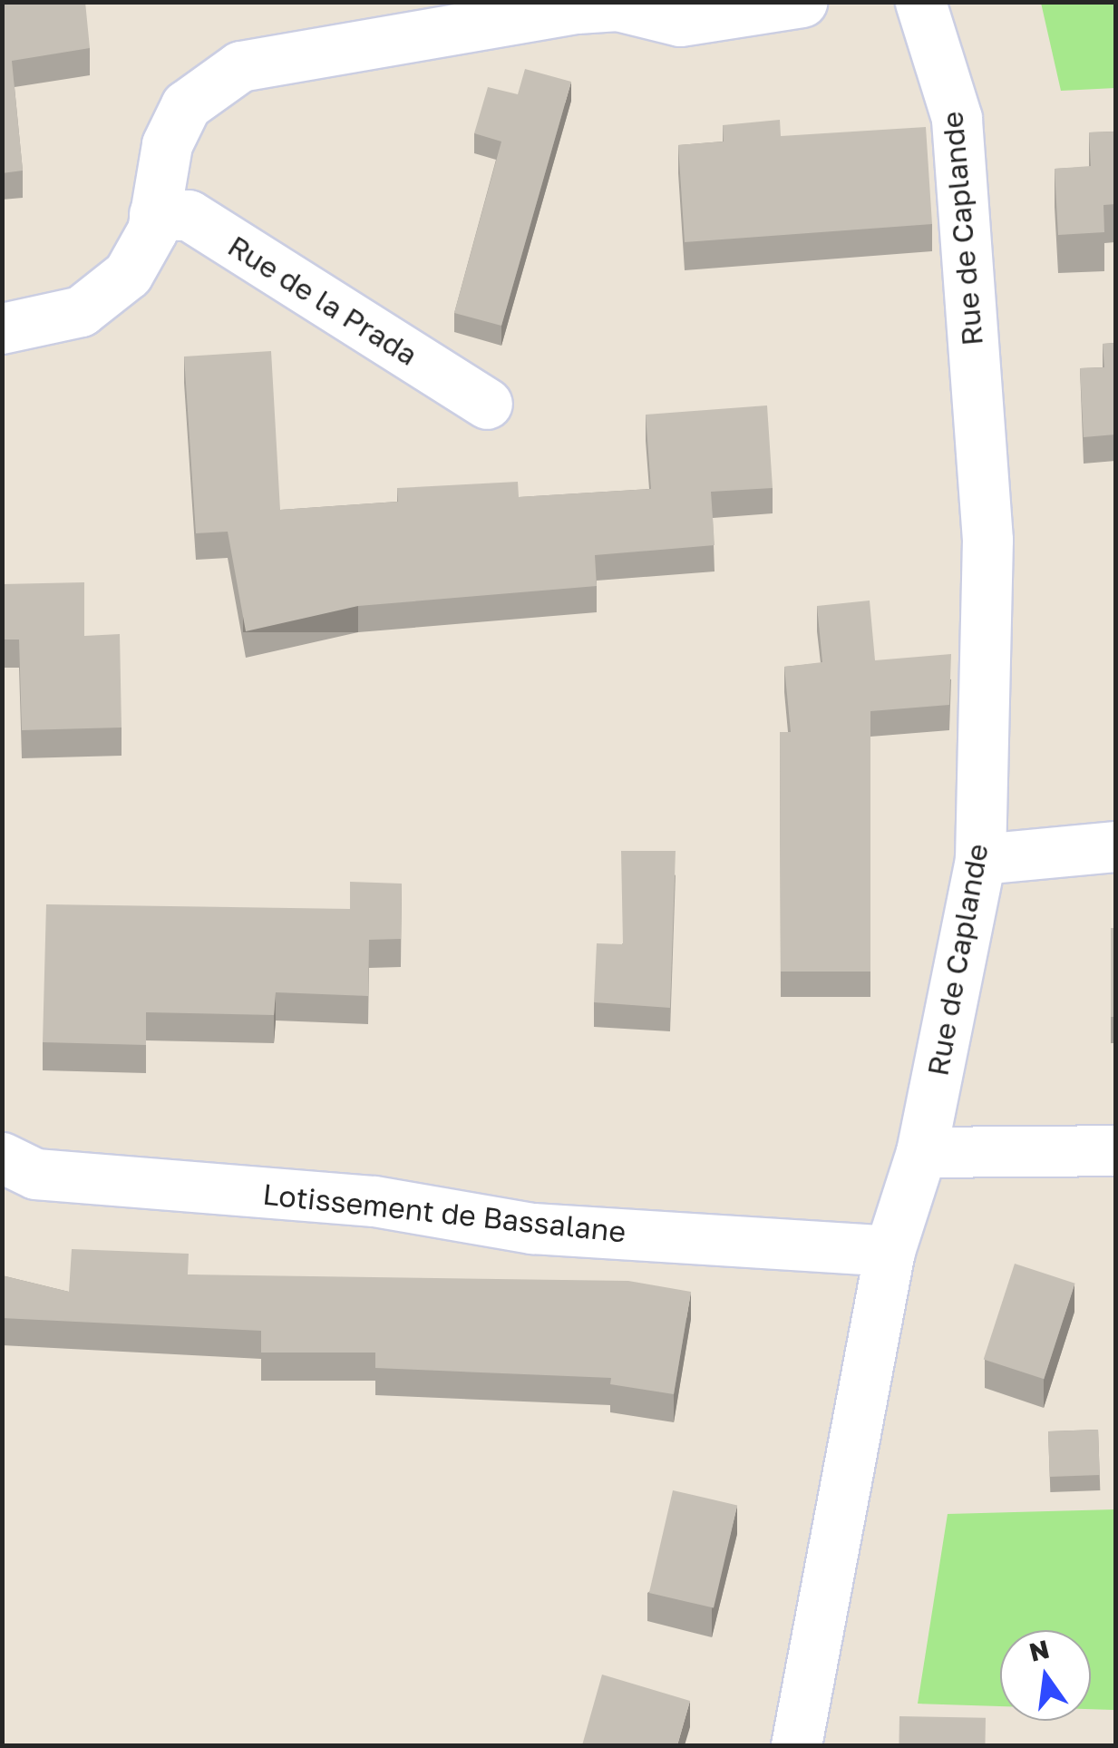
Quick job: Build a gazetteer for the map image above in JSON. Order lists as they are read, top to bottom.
{
  "streets": {
    "street": ["Rue de Caplande", "Rue de la Prada", "Lotissement de Bassalane"]
  },
  "crossings": [
    ["Rue de Caplande", "Lotissement de Bassalane"]
  ],
  "north": "top"
}
